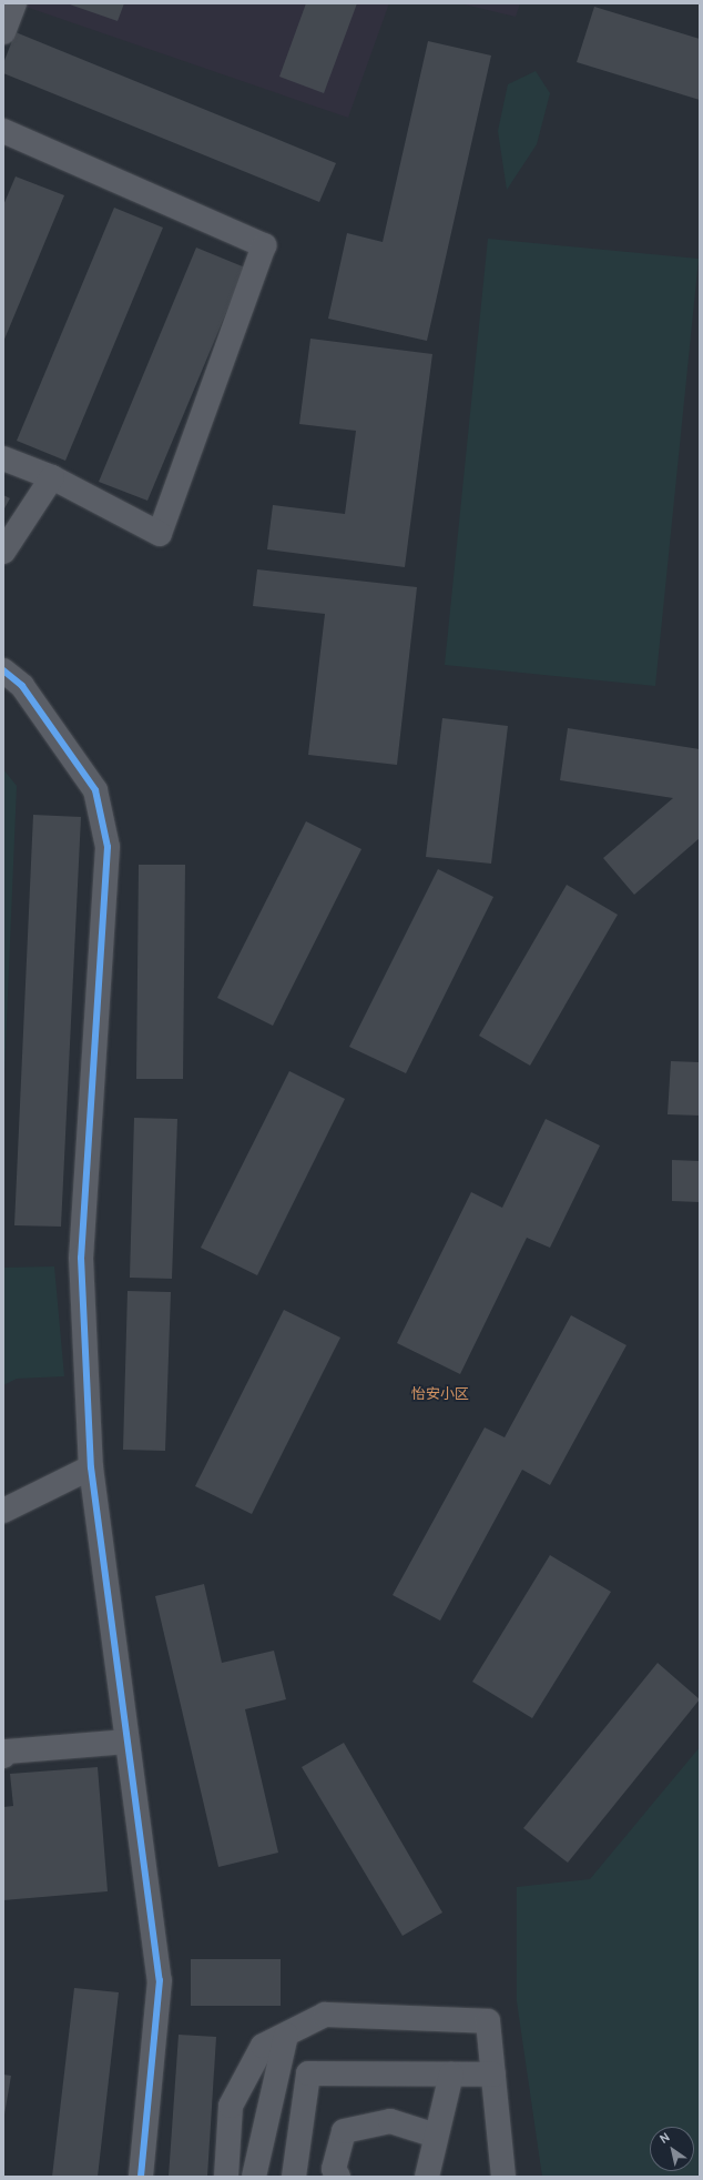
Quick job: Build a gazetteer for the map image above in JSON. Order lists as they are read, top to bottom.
{
  "districts": ["怡安小区"],
  "north": "top left"
}
